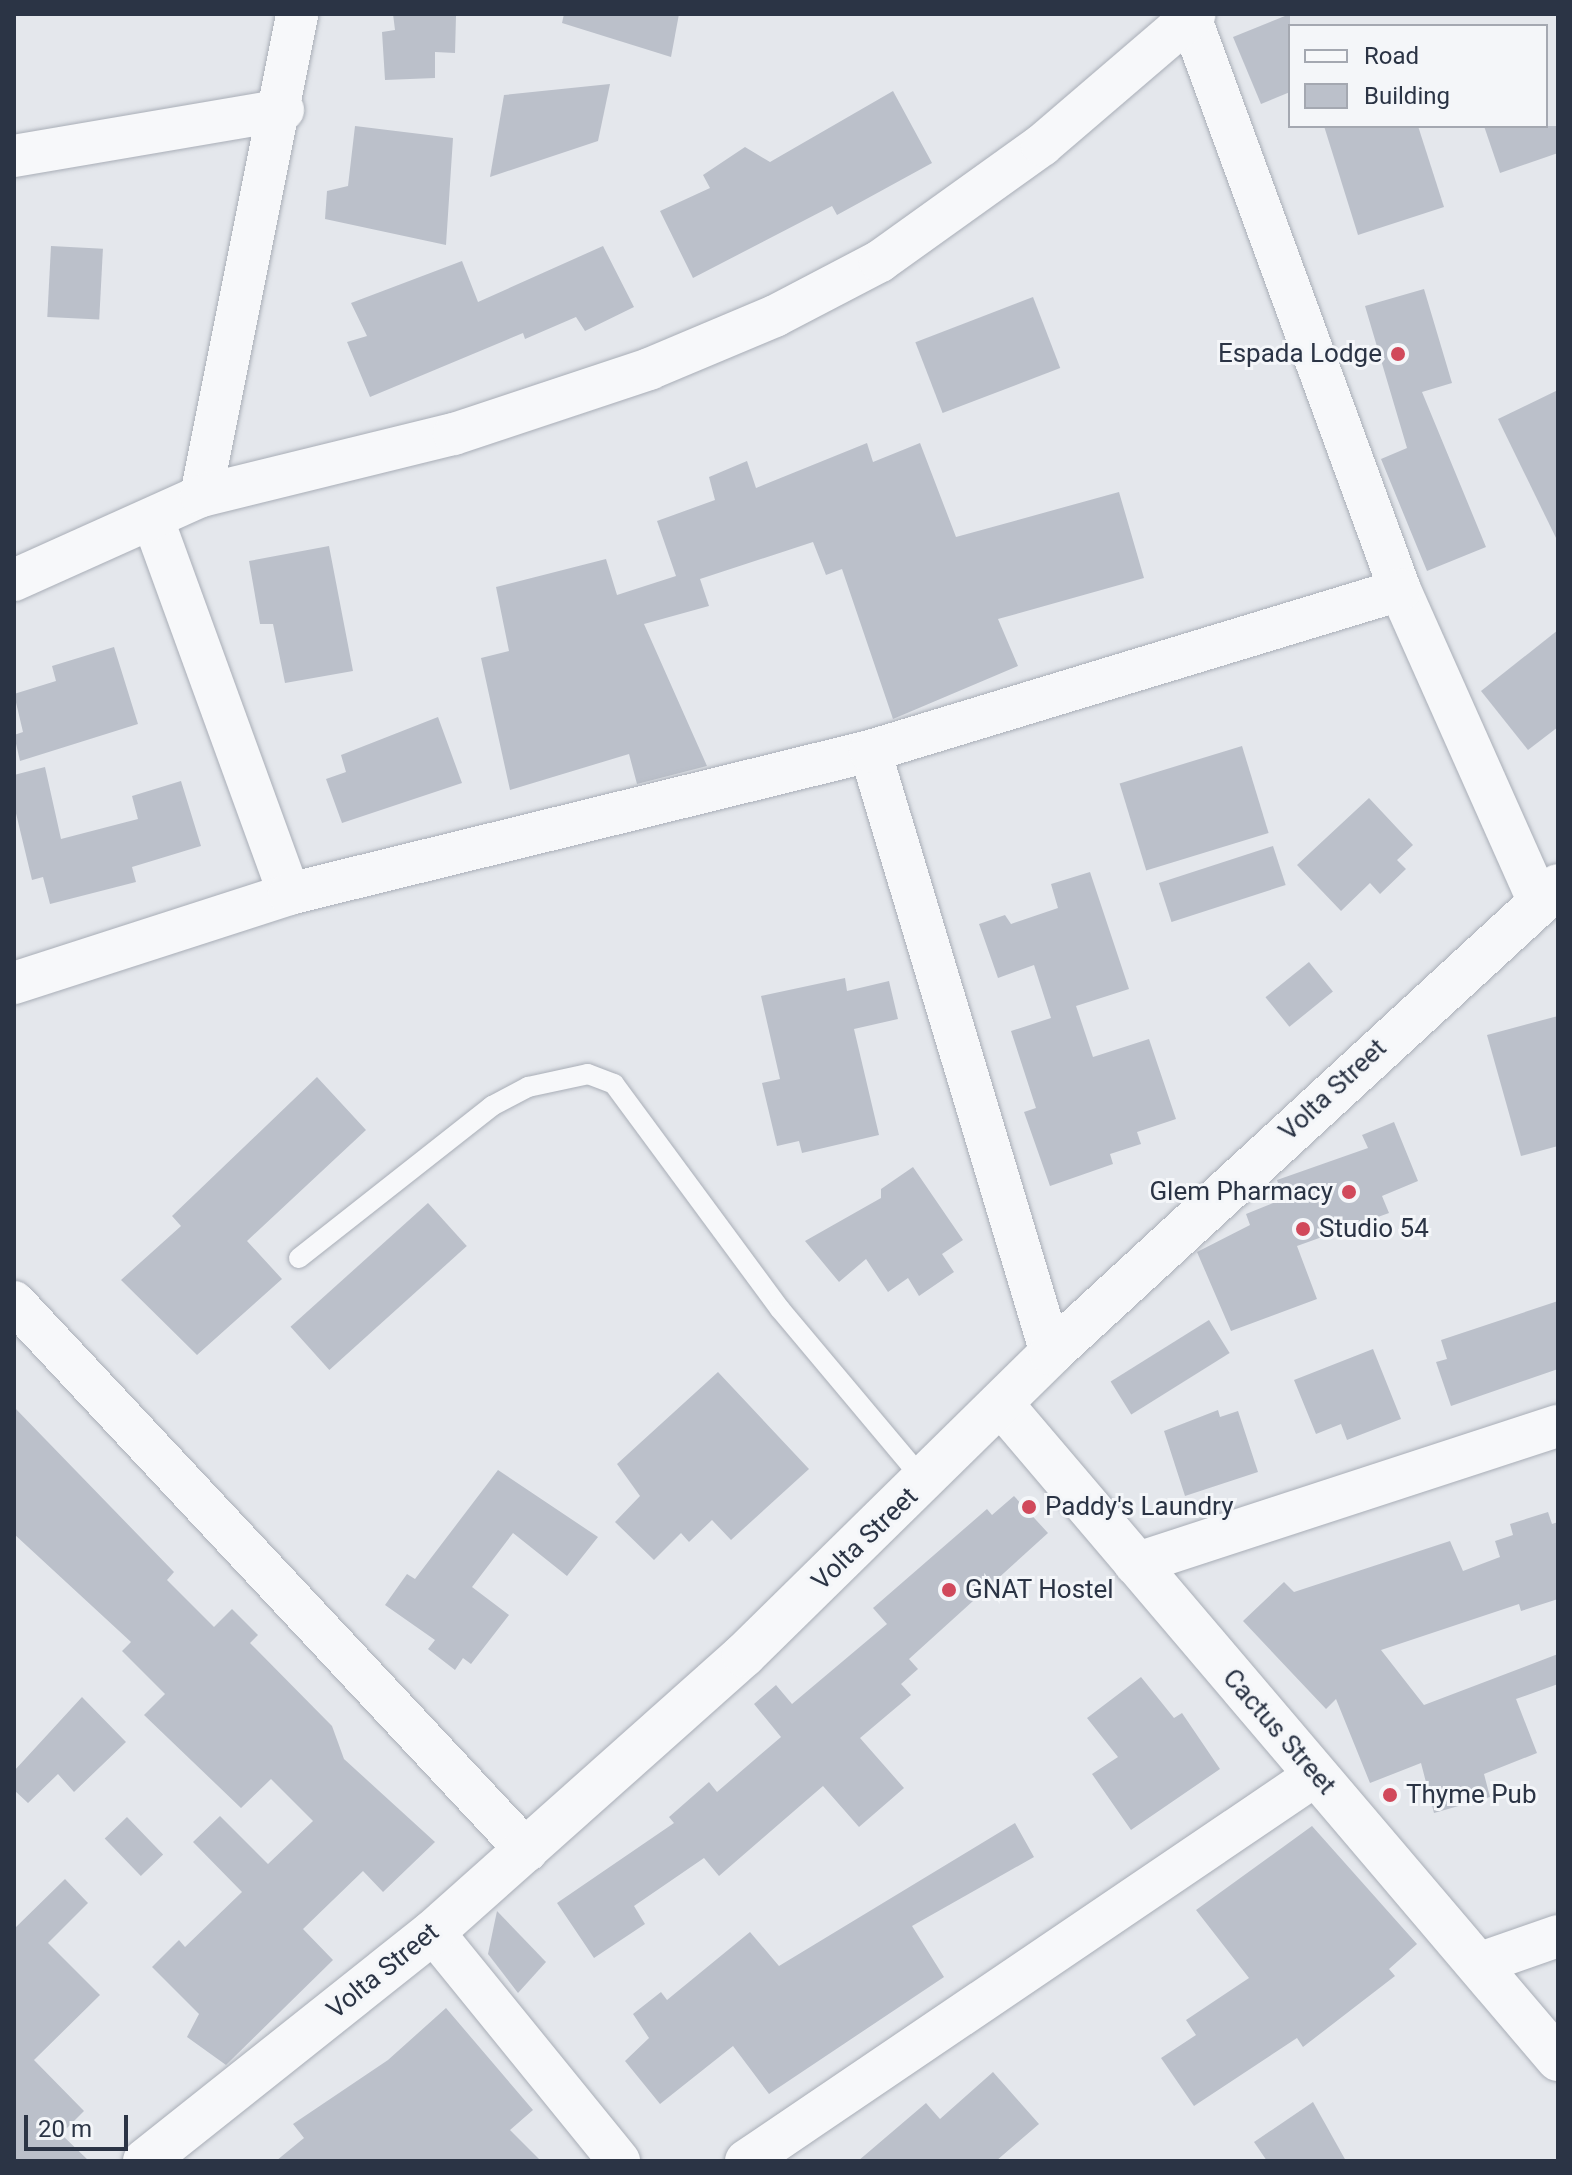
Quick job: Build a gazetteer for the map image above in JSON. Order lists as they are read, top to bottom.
{
  "streets": {
    "street": ["Volta Street", "Cactus Street"]
  },
  "crossings": [
    ["Volta Street", "Cactus Street"]
  ],
  "places": [
    "Espada Lodge",
    "Glem Pharmacy",
    "Studio 54",
    "Paddy's Laundry",
    "GNAT Hostel",
    "Thyme Pub"
  ],
  "legend": ["Road", "Building"],
  "scale_bar": "20 m"
}
